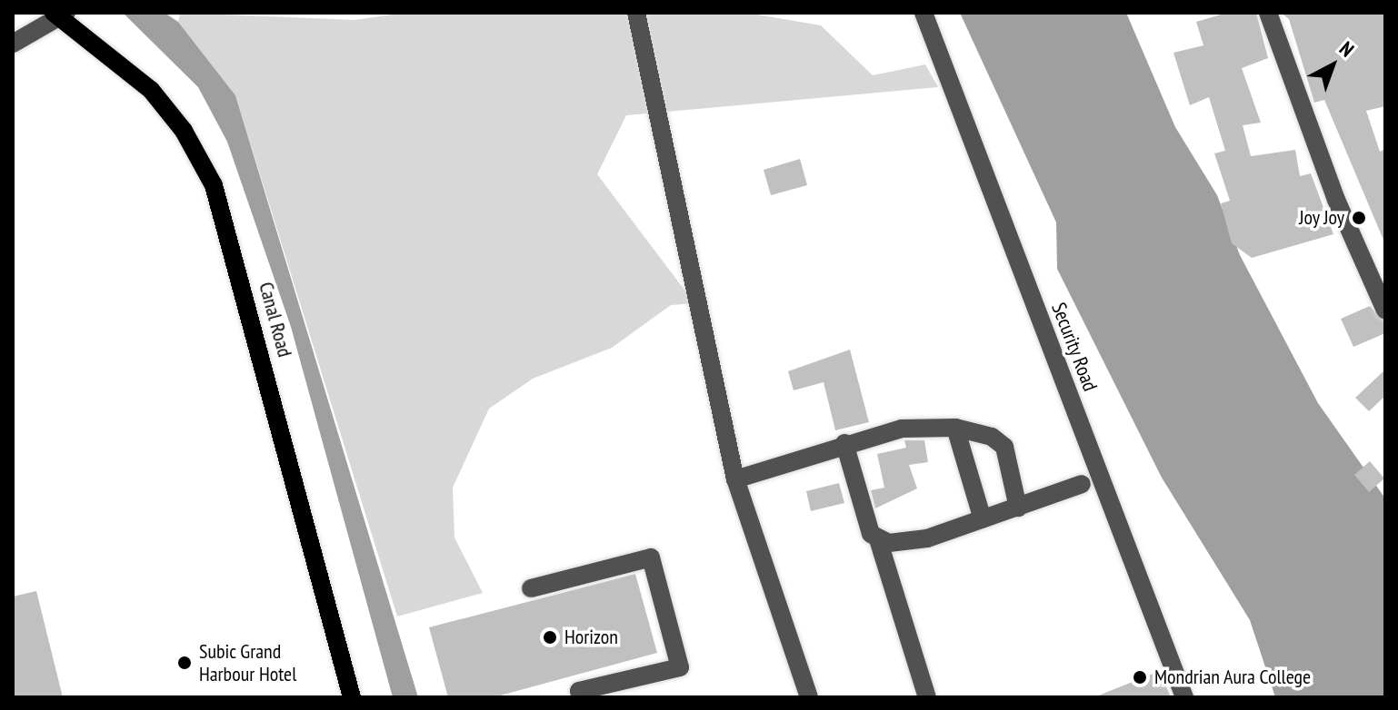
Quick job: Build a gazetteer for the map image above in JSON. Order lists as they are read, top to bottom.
{
  "streets": {
    "main road": ["Canal Road"],
    "street": ["Security Road"]
  },
  "places": [
    "Joy Joy",
    "Horizon",
    "Subic Grand Harbour Hotel",
    "Mondrian Aura College"
  ],
  "north": "top right"
}
